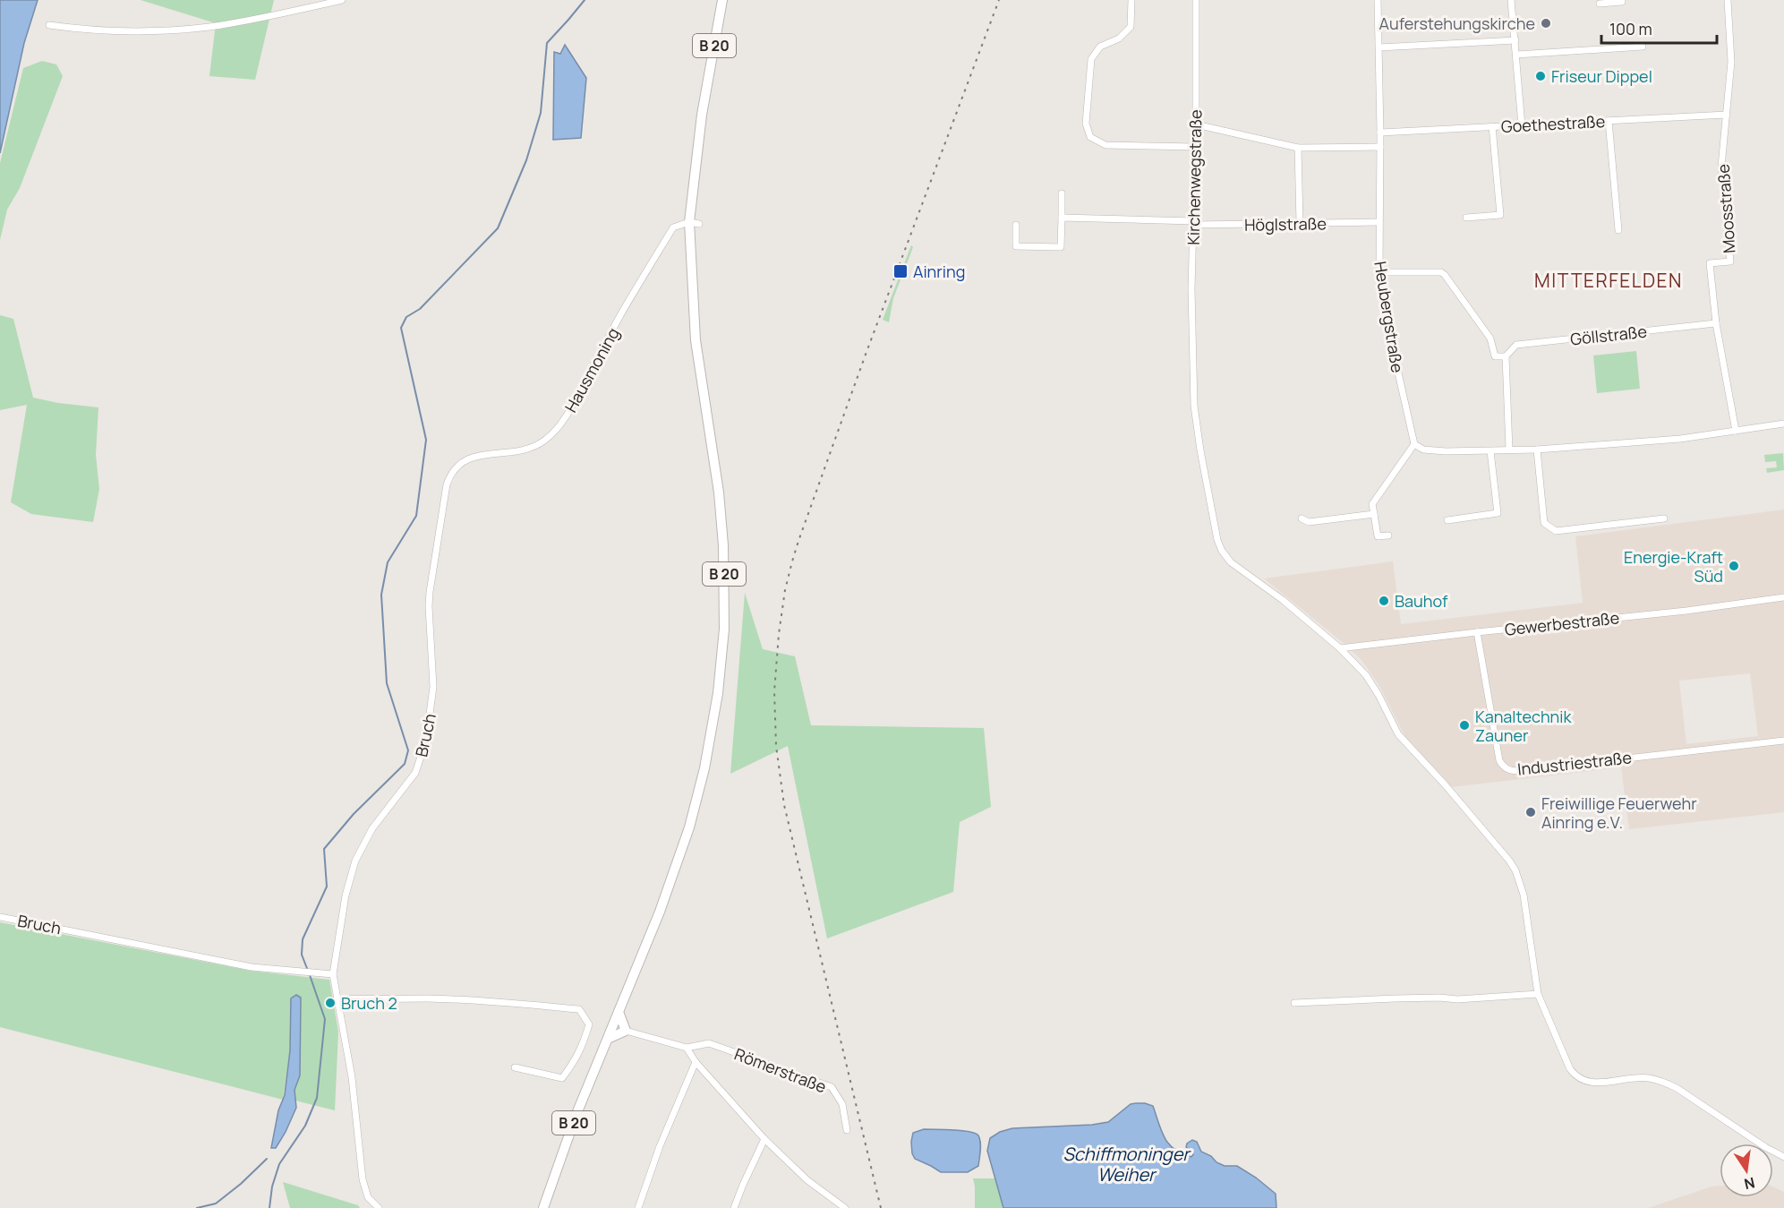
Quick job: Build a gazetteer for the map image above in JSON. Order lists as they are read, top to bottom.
{
  "streets": {
    "main road": ["B 20"],
    "street": [
      "Goethestraße",
      "Kirchenwegstraße",
      "Moosstraße",
      "Höglstraße",
      "Heubergstraße",
      "Göllstraße",
      "Hausmoning",
      "Gewerbestraße",
      "Bruch",
      "Industriestraße",
      "Römerstraße"
    ]
  },
  "crossings": [
    ["B 20", "Hausmoning"],
    ["Goethestraße", "Moosstraße"],
    ["Goethestraße", "Heubergstraße"],
    ["Kirchenwegstraße", "Höglstraße"],
    ["Kirchenwegstraße", "Gewerbestraße"],
    ["Moosstraße", "Göllstraße"],
    ["Höglstraße", "Heubergstraße"],
    ["Hausmoning", "Bruch"],
    ["Gewerbestraße", "Industriestraße"]
  ],
  "districts": ["MITTERFELDEN"],
  "water": ["Schiffmoninger Weiher"],
  "places": {
    "other": [
      "Auferstehungskirche",
      "Friseur Dippel",
      "Energie-Kraft Süd",
      "Bauhof",
      "Kanaltechnik Zauner",
      "Freiwillige Feuerwehr Ainring e.V.",
      "Bruch 2"
    ],
    "transit": ["Ainring"]
  },
  "scale_bar": "100 m",
  "north": "bottom"
}
